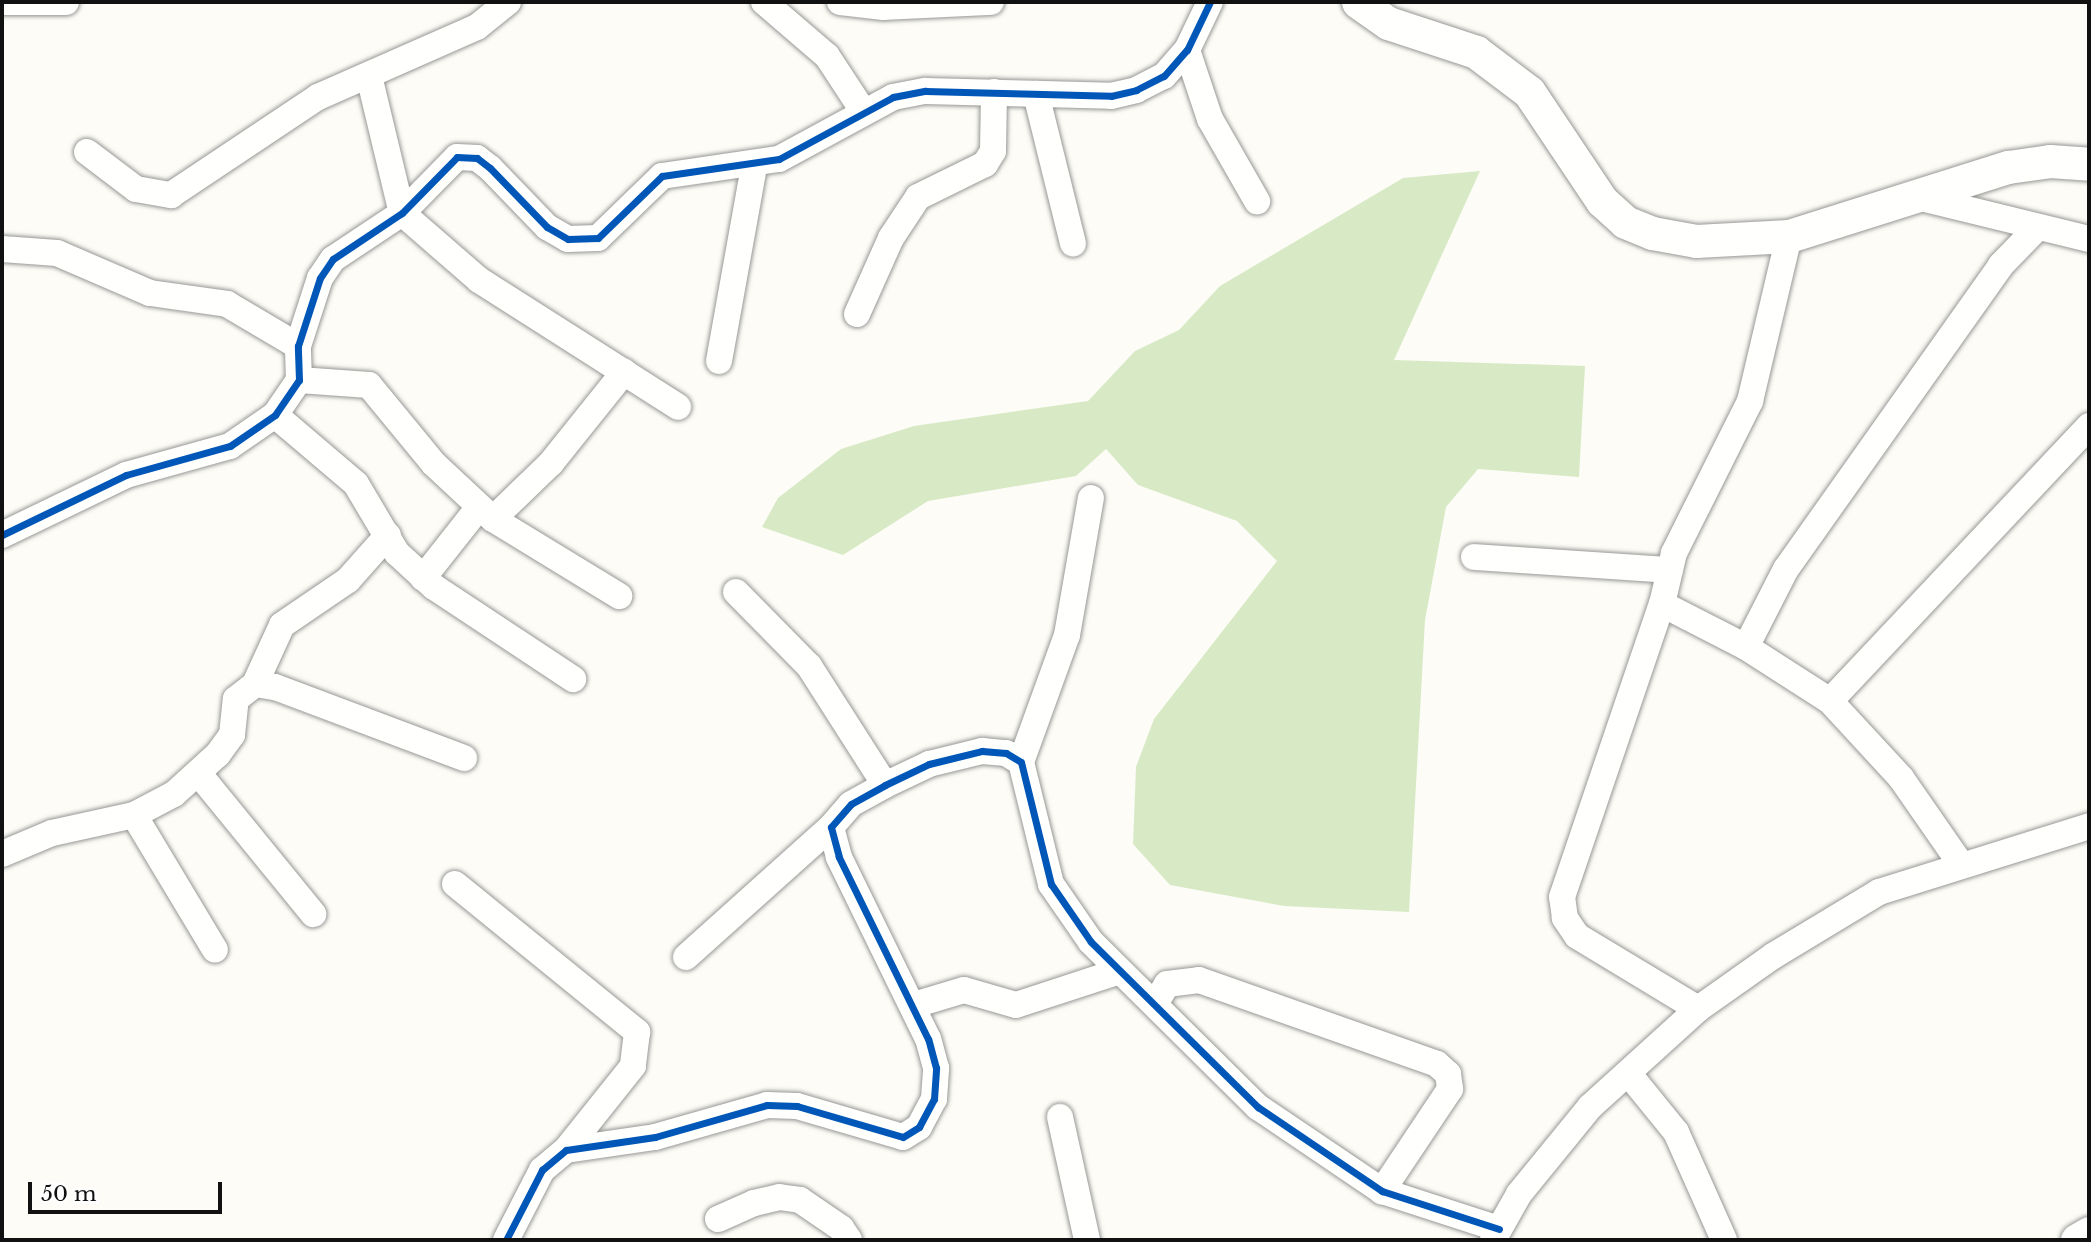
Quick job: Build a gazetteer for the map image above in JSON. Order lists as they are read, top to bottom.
{
  "scale_bar": "50 m"
}
